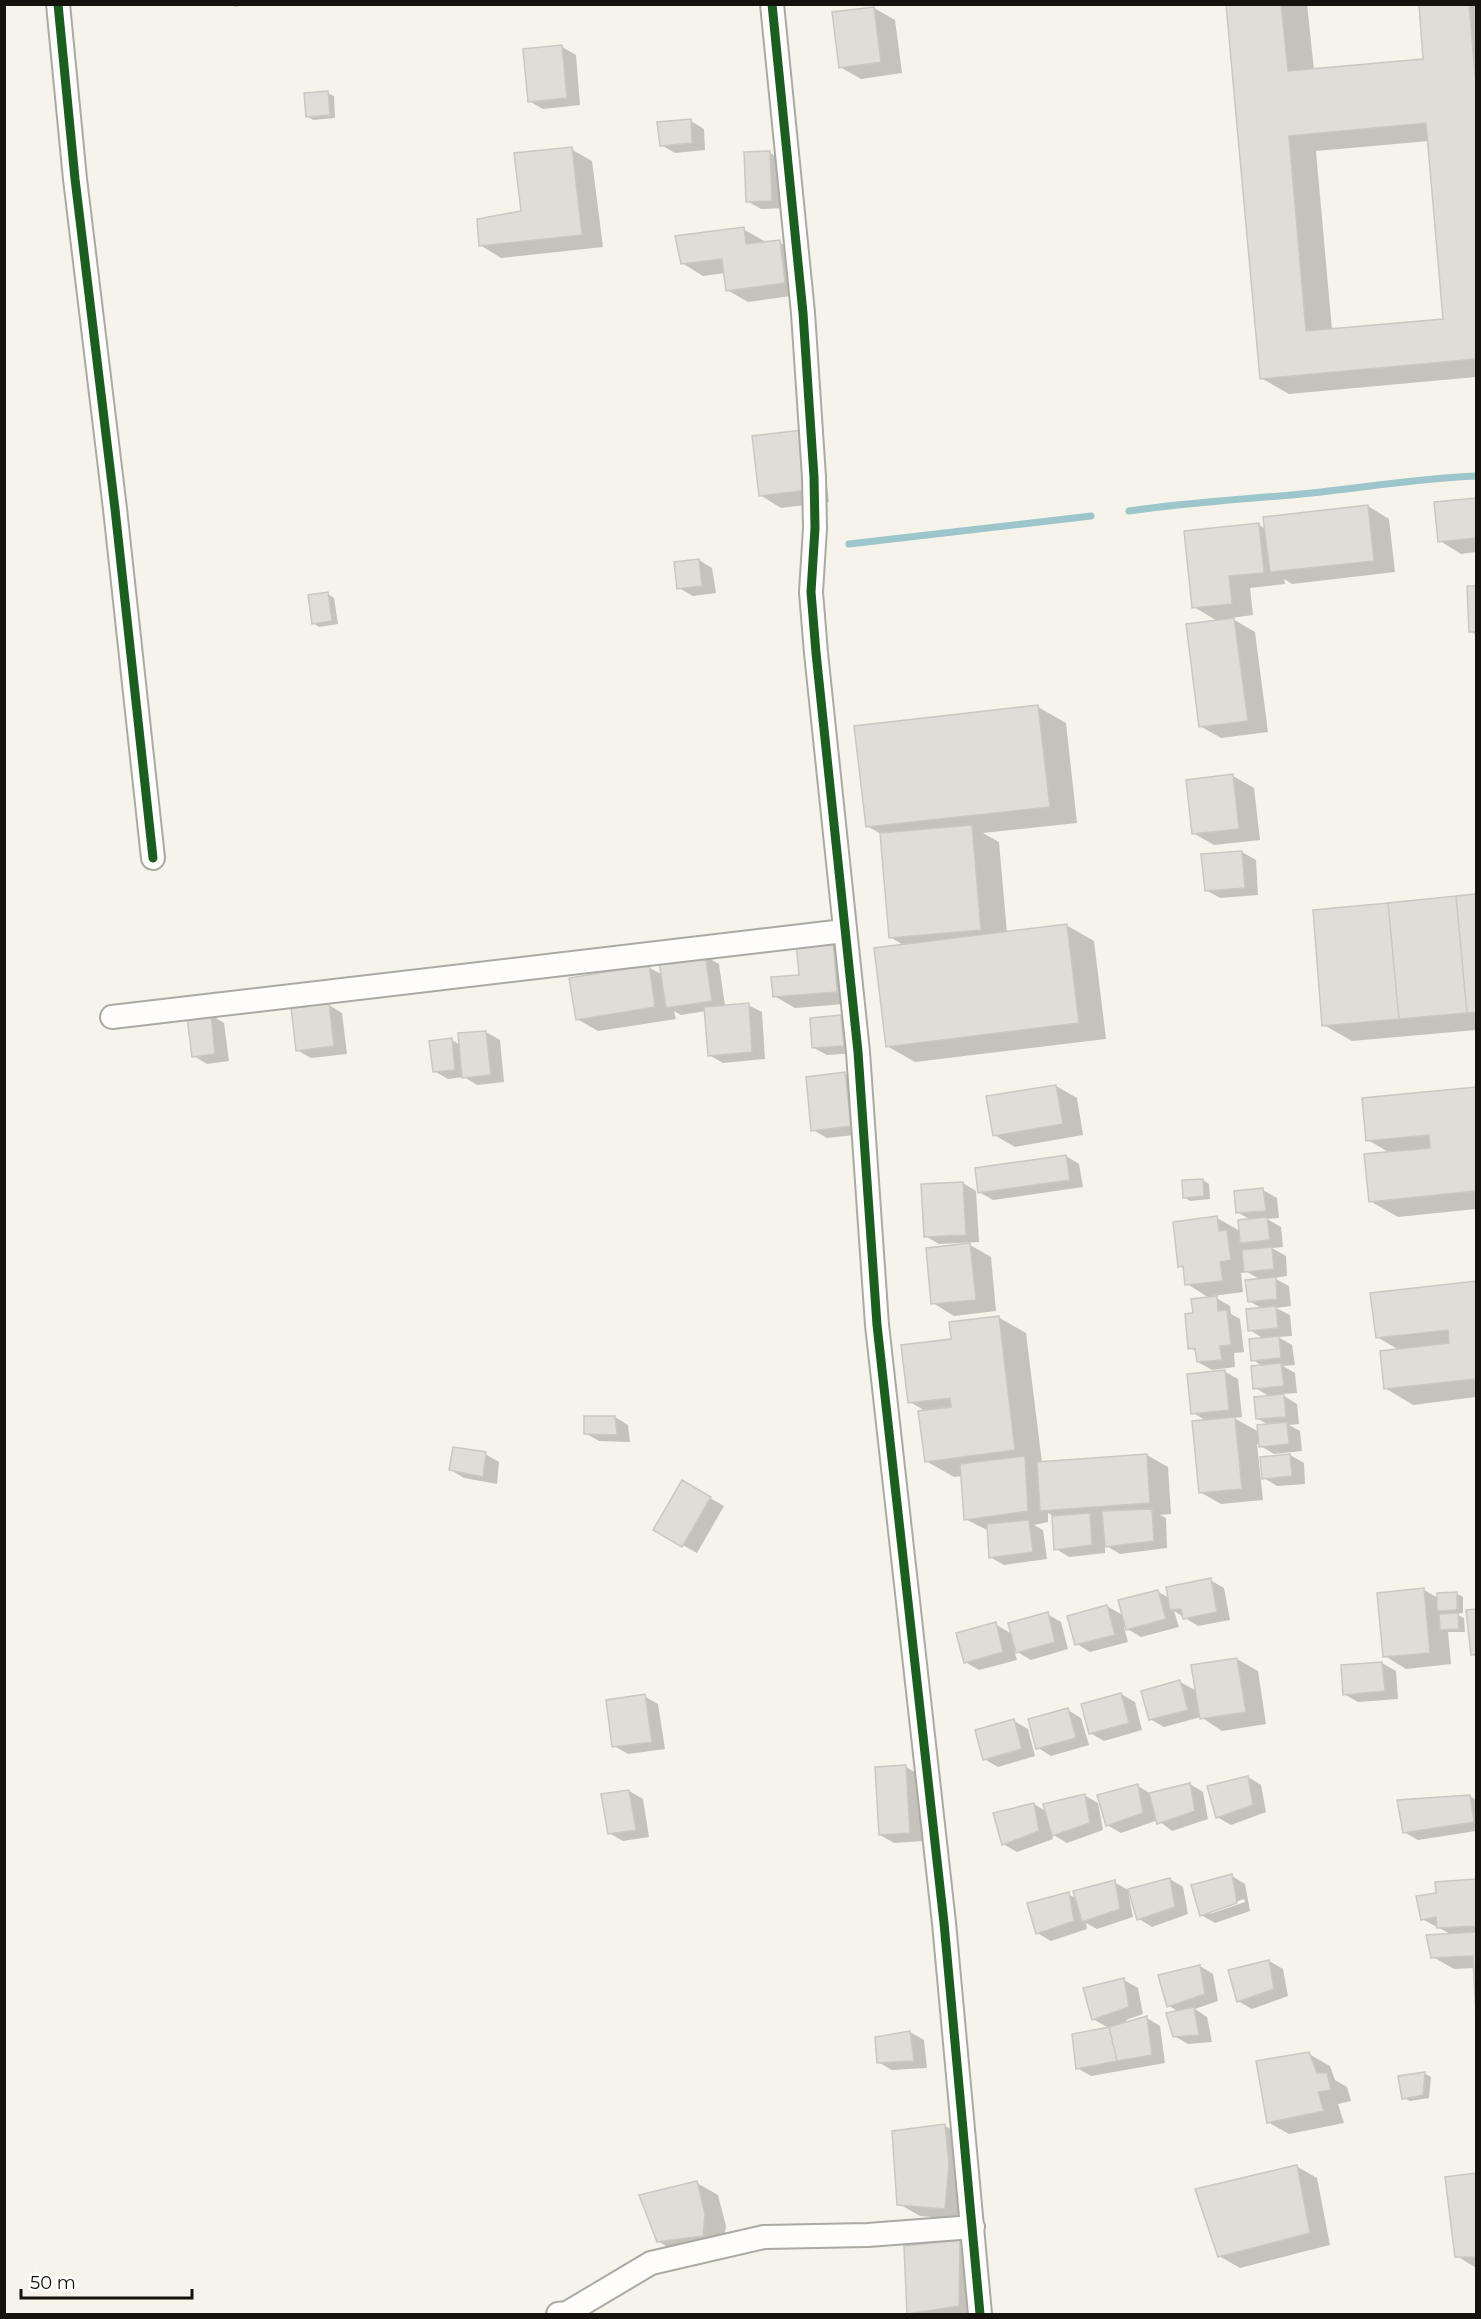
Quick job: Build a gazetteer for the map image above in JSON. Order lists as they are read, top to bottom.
{
  "scale_bar": "50 m"
}
